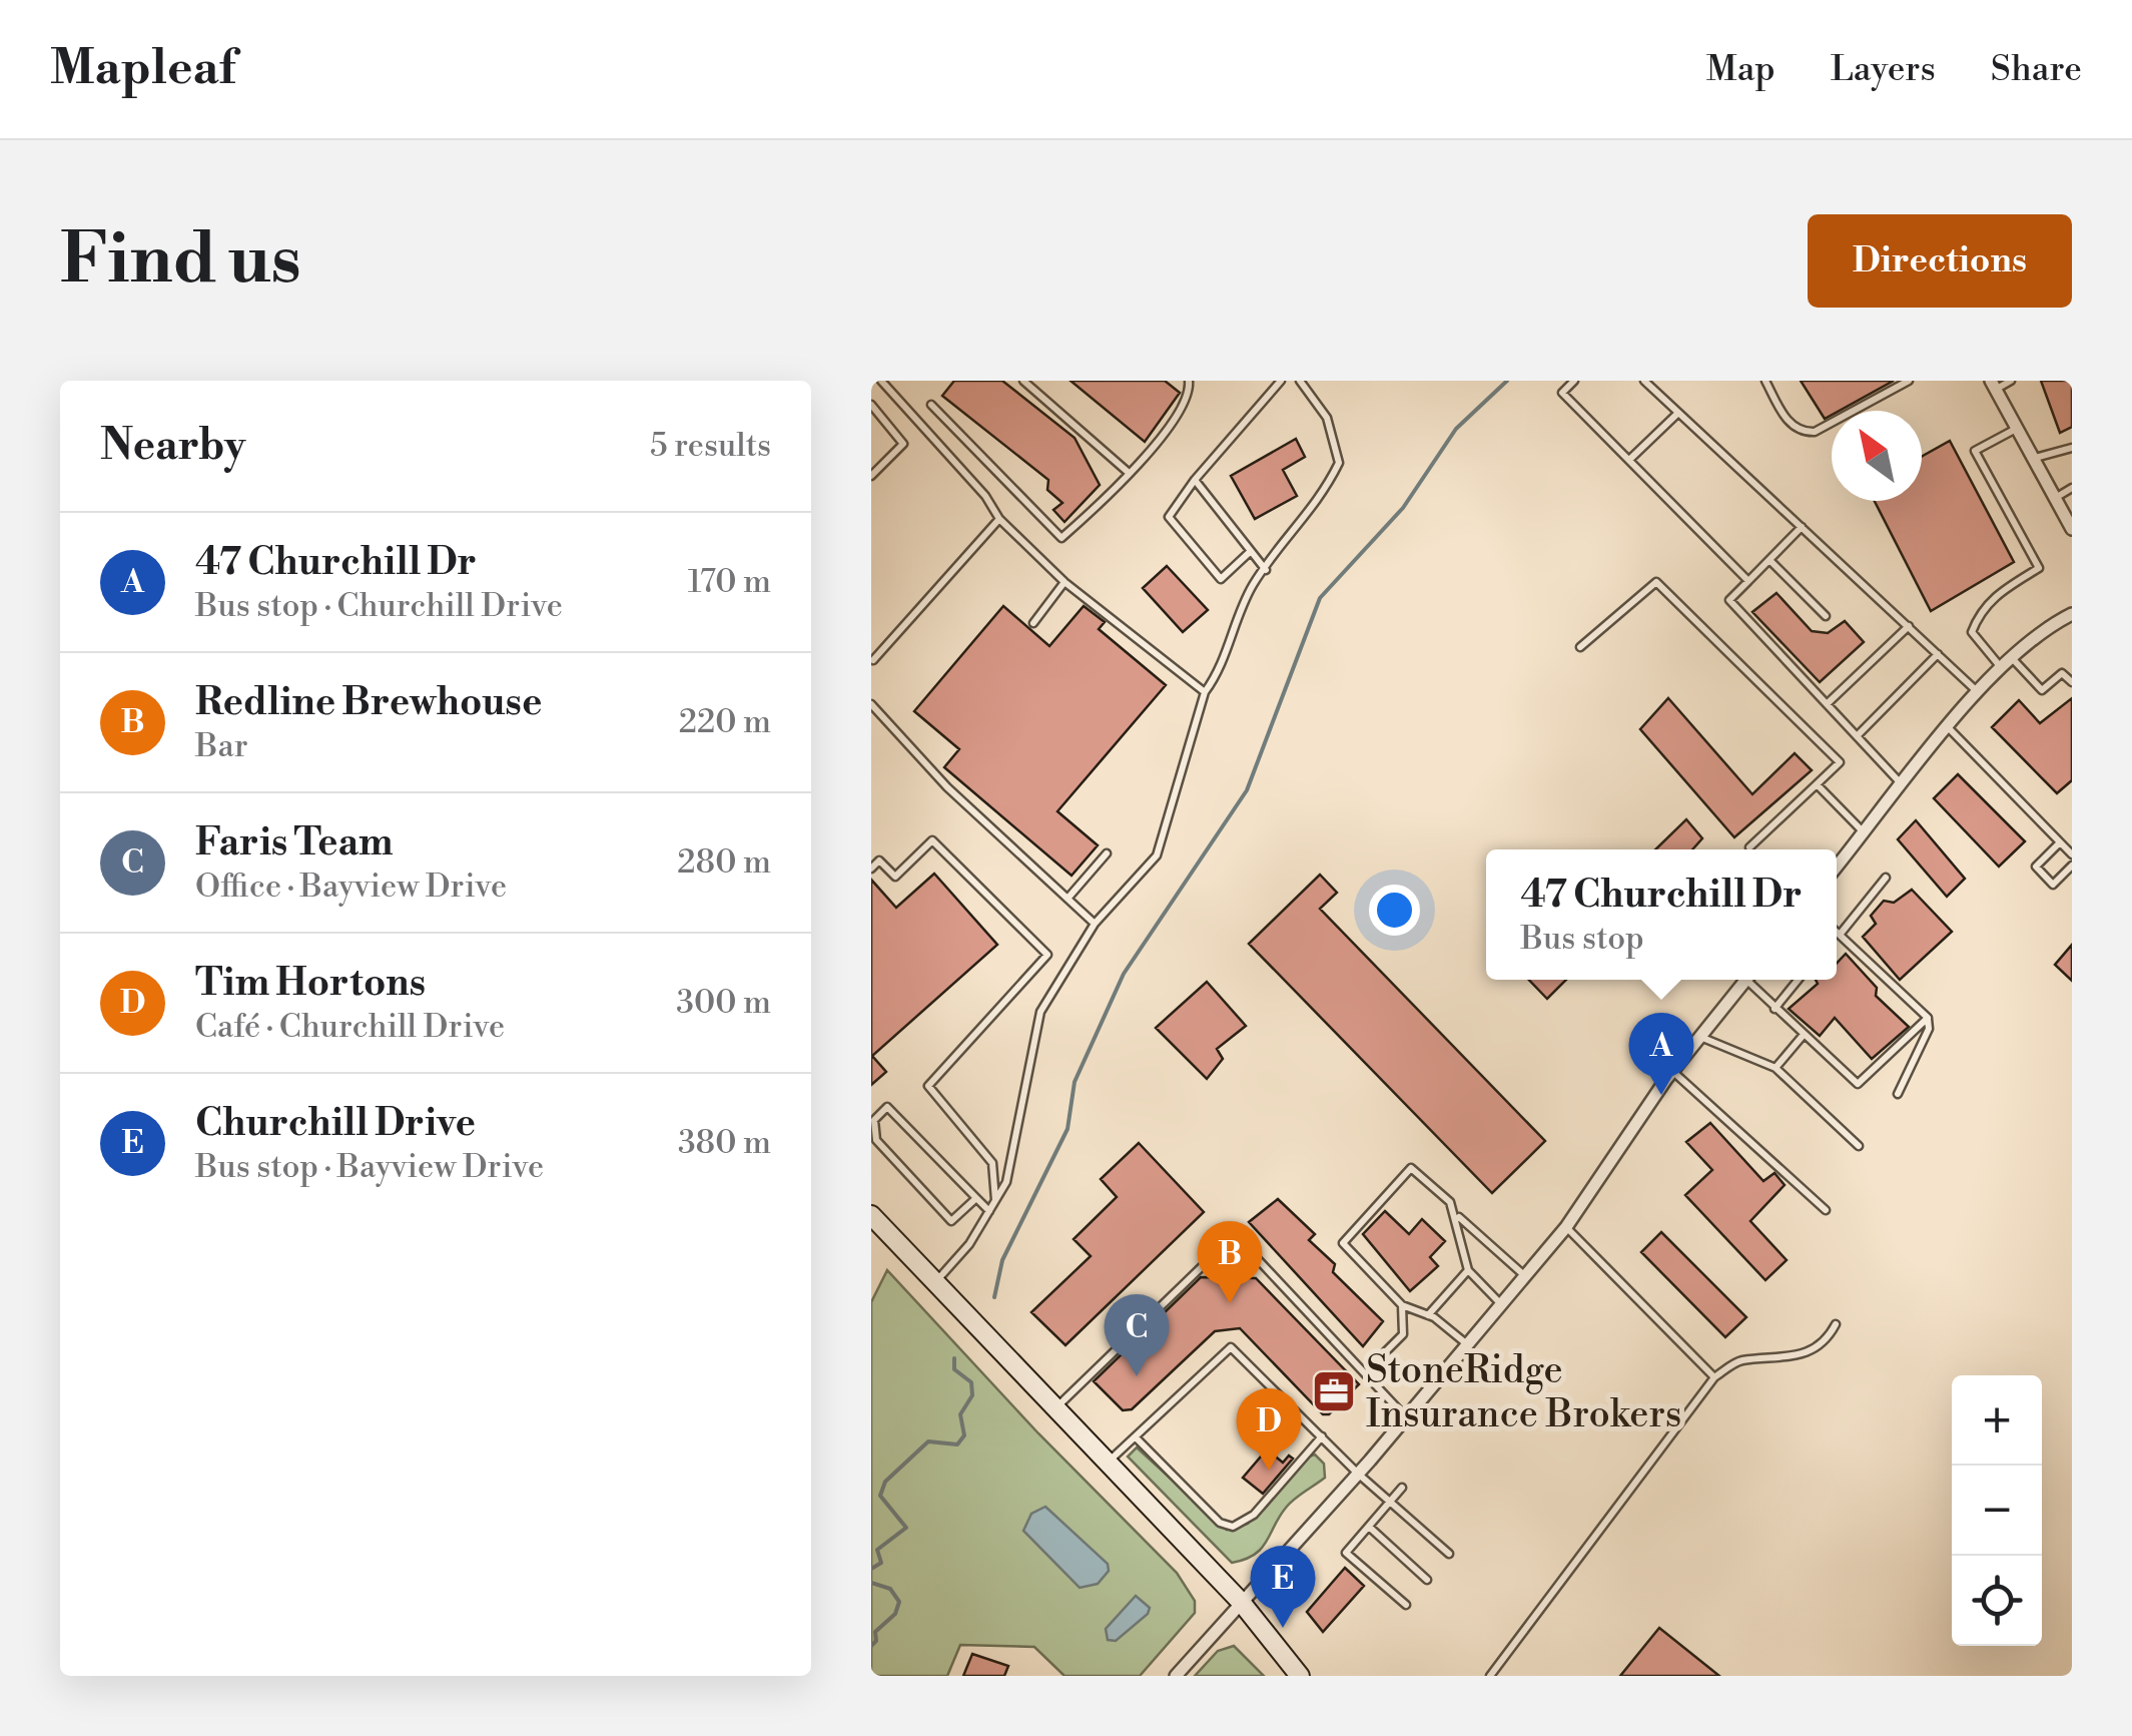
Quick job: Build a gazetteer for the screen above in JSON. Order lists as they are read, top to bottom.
{
  "places": {
    "office": ["StoneRidge Insurance Brokers"]
  },
  "north": "top left",
  "page": {
    "header": "Mapleaf",
    "nav": ["Map", "Layers", "Share"],
    "buttons": "Directions",
    "title": "Find us",
    "heading": ["Nearby", "5 results"],
    "list": [
      {
        "mark": "A",
        "name": "47 Churchill Dr",
        "note": "Bus stop · Churchill Drive",
        "value": "170 m"
      },
      {
        "mark": "B",
        "name": "Redline Brewhouse",
        "note": "Bar",
        "value": "220 m"
      },
      {
        "mark": "C",
        "name": "Faris Team",
        "note": "Office · Bayview Drive",
        "value": "280 m"
      },
      {
        "mark": "D",
        "name": "Tim Hortons",
        "note": "Café · Churchill Drive",
        "value": "300 m"
      },
      {
        "mark": "E",
        "name": "Churchill Drive",
        "note": "Bus stop · Bayview Drive",
        "value": "380 m"
      }
    ],
    "popup": ["47 Churchill Dr", "Bus stop"],
    "pins": [
      "A",
      "B",
      "C",
      "D",
      "E"
    ],
    "map_buttons": ["+", "−"]
  }
}
